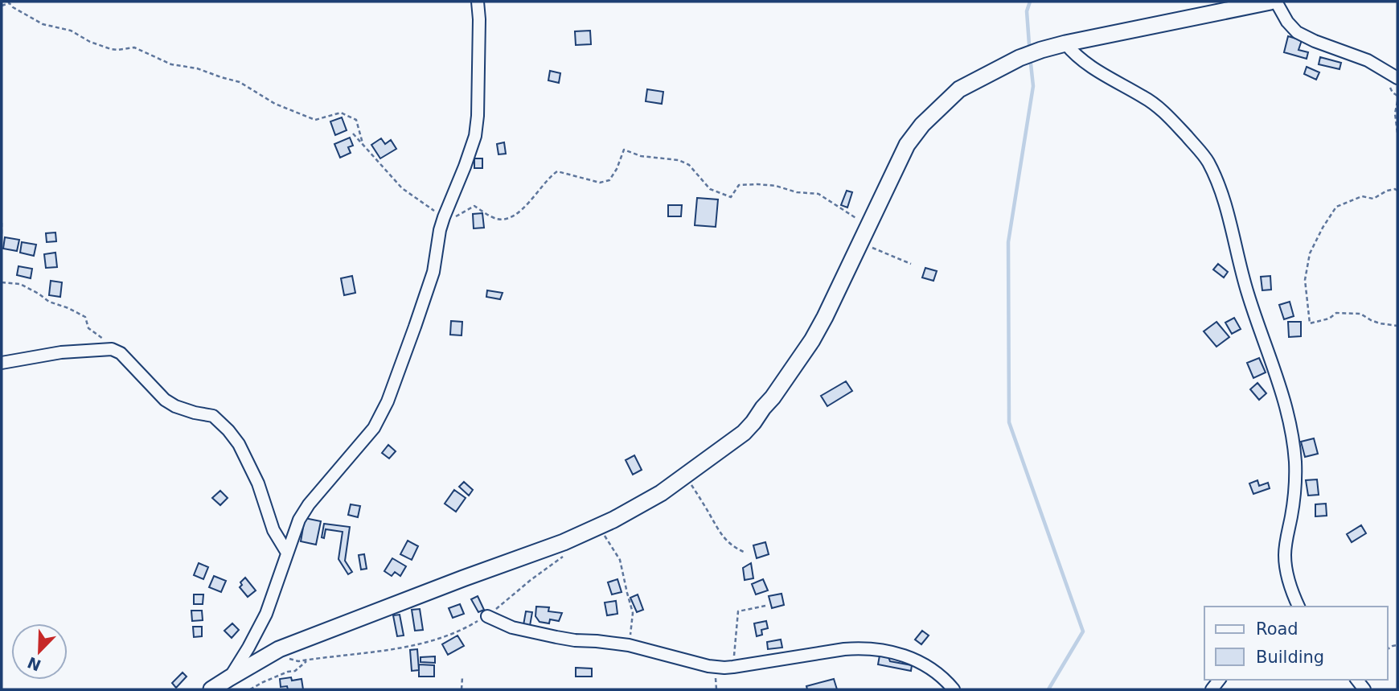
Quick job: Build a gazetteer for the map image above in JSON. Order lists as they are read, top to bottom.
{
  "legend": ["Road", "Building"],
  "north": "bottom left"
}
